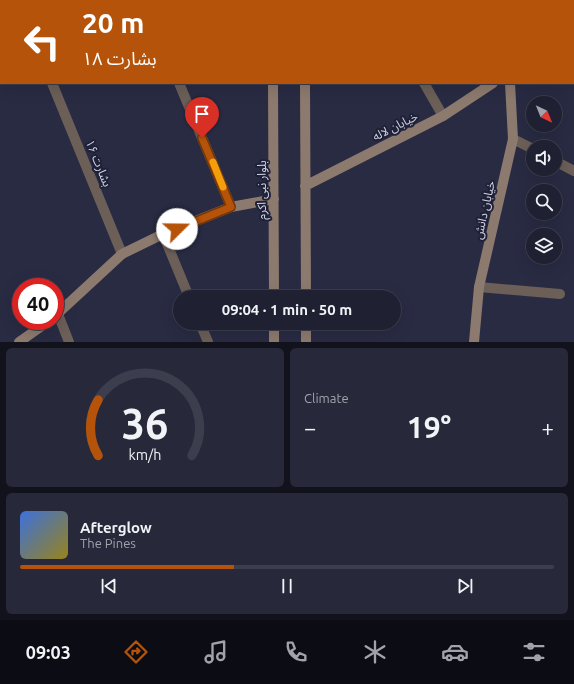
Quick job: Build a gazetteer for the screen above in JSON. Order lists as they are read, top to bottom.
{
  "streets": {
    "street": [
      "خیابان لاله",
      "بشارت ۱۶",
      "بلوار نبی اکرم",
      "خیابان دانش"
    ]
  },
  "north": "bottom right",
  "page": {
    "turn": ["20 m", "بشارت ۱۸"],
    "limit": "40",
    "trip": "09:04 · 1 min · 50 m",
    "tile": "Climate",
    "heat": ["−", "19°", "+"],
    "song": ["Afterglow", "The Pines"],
    "tabs": "09:03",
    "gauge": ["36", "km/h"]
  }
}
